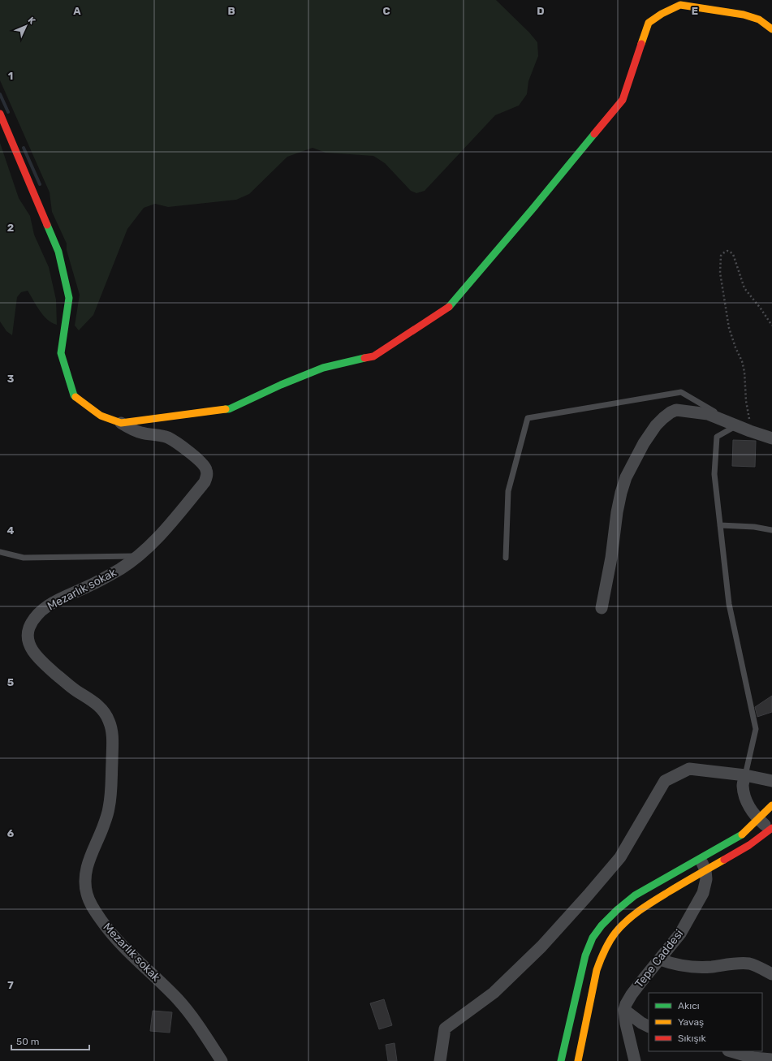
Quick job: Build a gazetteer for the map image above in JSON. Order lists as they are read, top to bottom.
{
  "streets": {
    "street": ["Mezarlık sokak", "Tepe Caddesi"]
  },
  "legend": ["Akıcı", "Yavaş", "Sıkışık"],
  "scale_bar": "50 m",
  "north": "top right",
  "grid": {
    "columns": [
      "A",
      "B",
      "C",
      "D",
      "E"
    ],
    "rows": [
      "1",
      "2",
      "3",
      "4",
      "5",
      "6",
      "7"
    ]
  }
}
